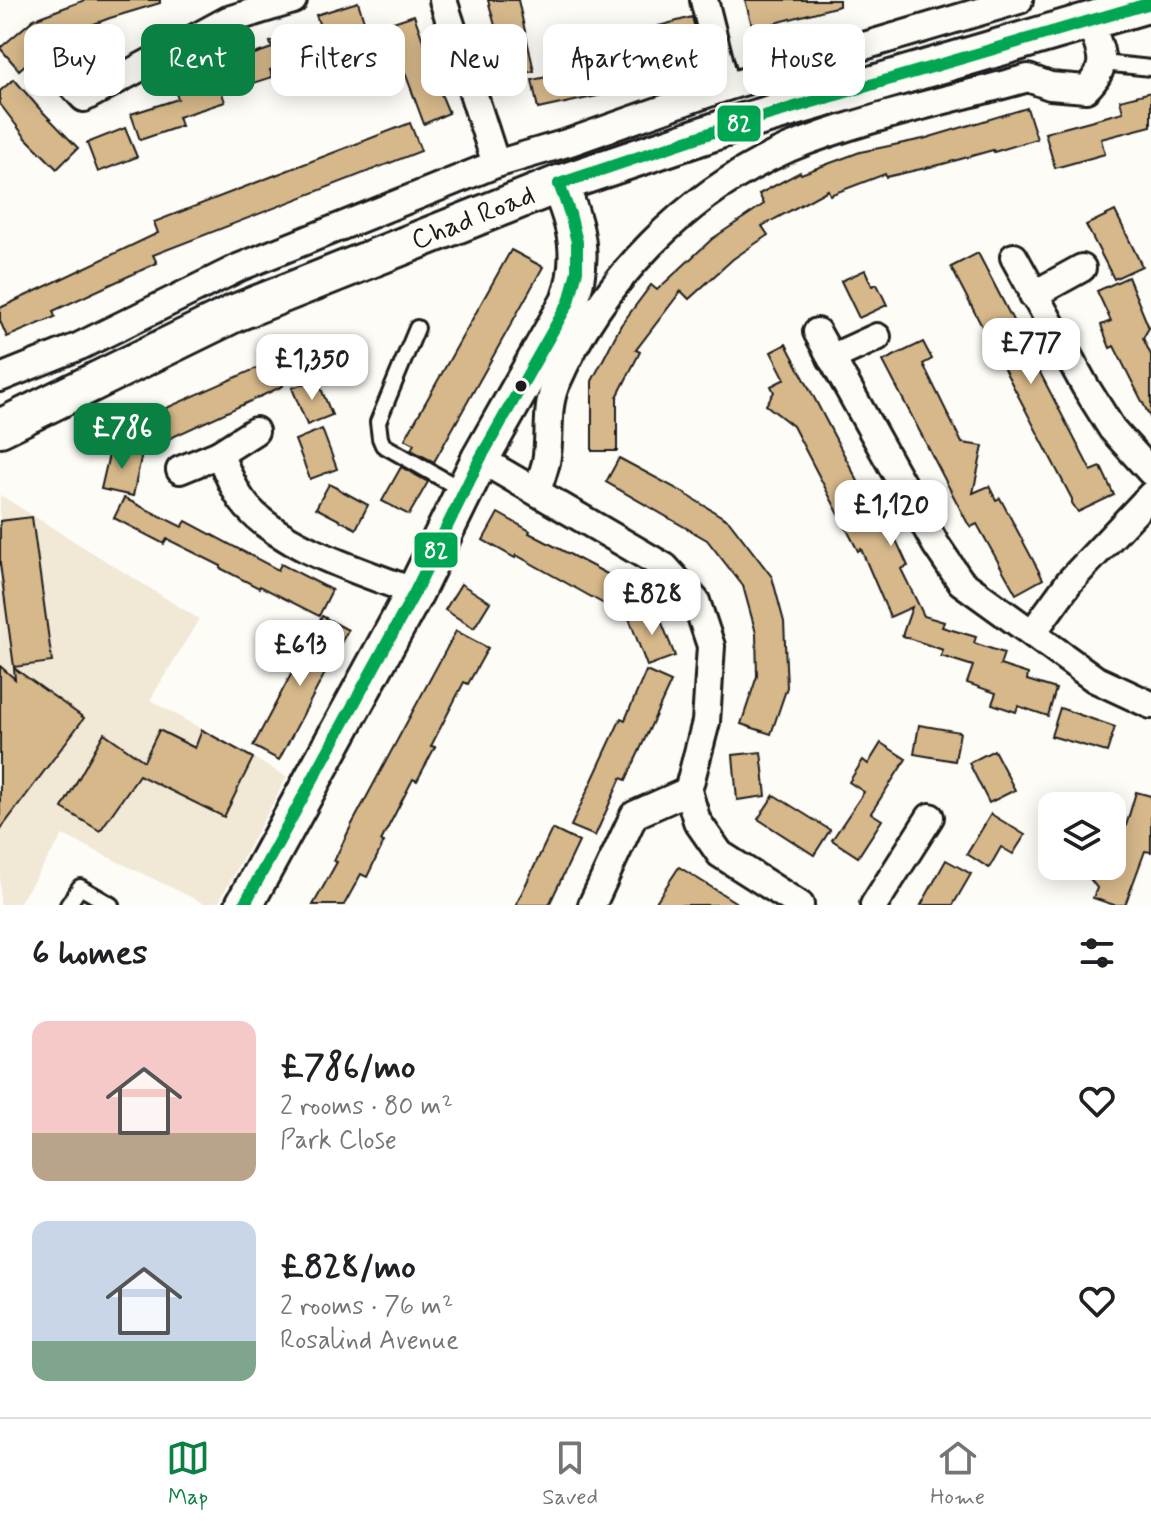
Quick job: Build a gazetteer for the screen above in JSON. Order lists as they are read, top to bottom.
{
  "streets": {
    "street": ["Chad Road"]
  },
  "lines": ["transit line 82"],
  "page": {
    "chip": [
      "Buy",
      "Rent",
      "Filters",
      "New",
      "Apartment",
      "House"
    ],
    "price": [
      "£777",
      "£1,350",
      "£786",
      "£1,120",
      "£828",
      "£613"
    ],
    "heading": "6 homes",
    "list": [
      {
        "name": "£786/mo",
        "note": "2 rooms · 80 m² · Park Close"
      },
      {
        "name": "£828/mo",
        "note": "2 rooms · 76 m² · Rosalind Avenue"
      }
    ],
    "tabs": ["Map", "Saved", "Home"]
  }
}
